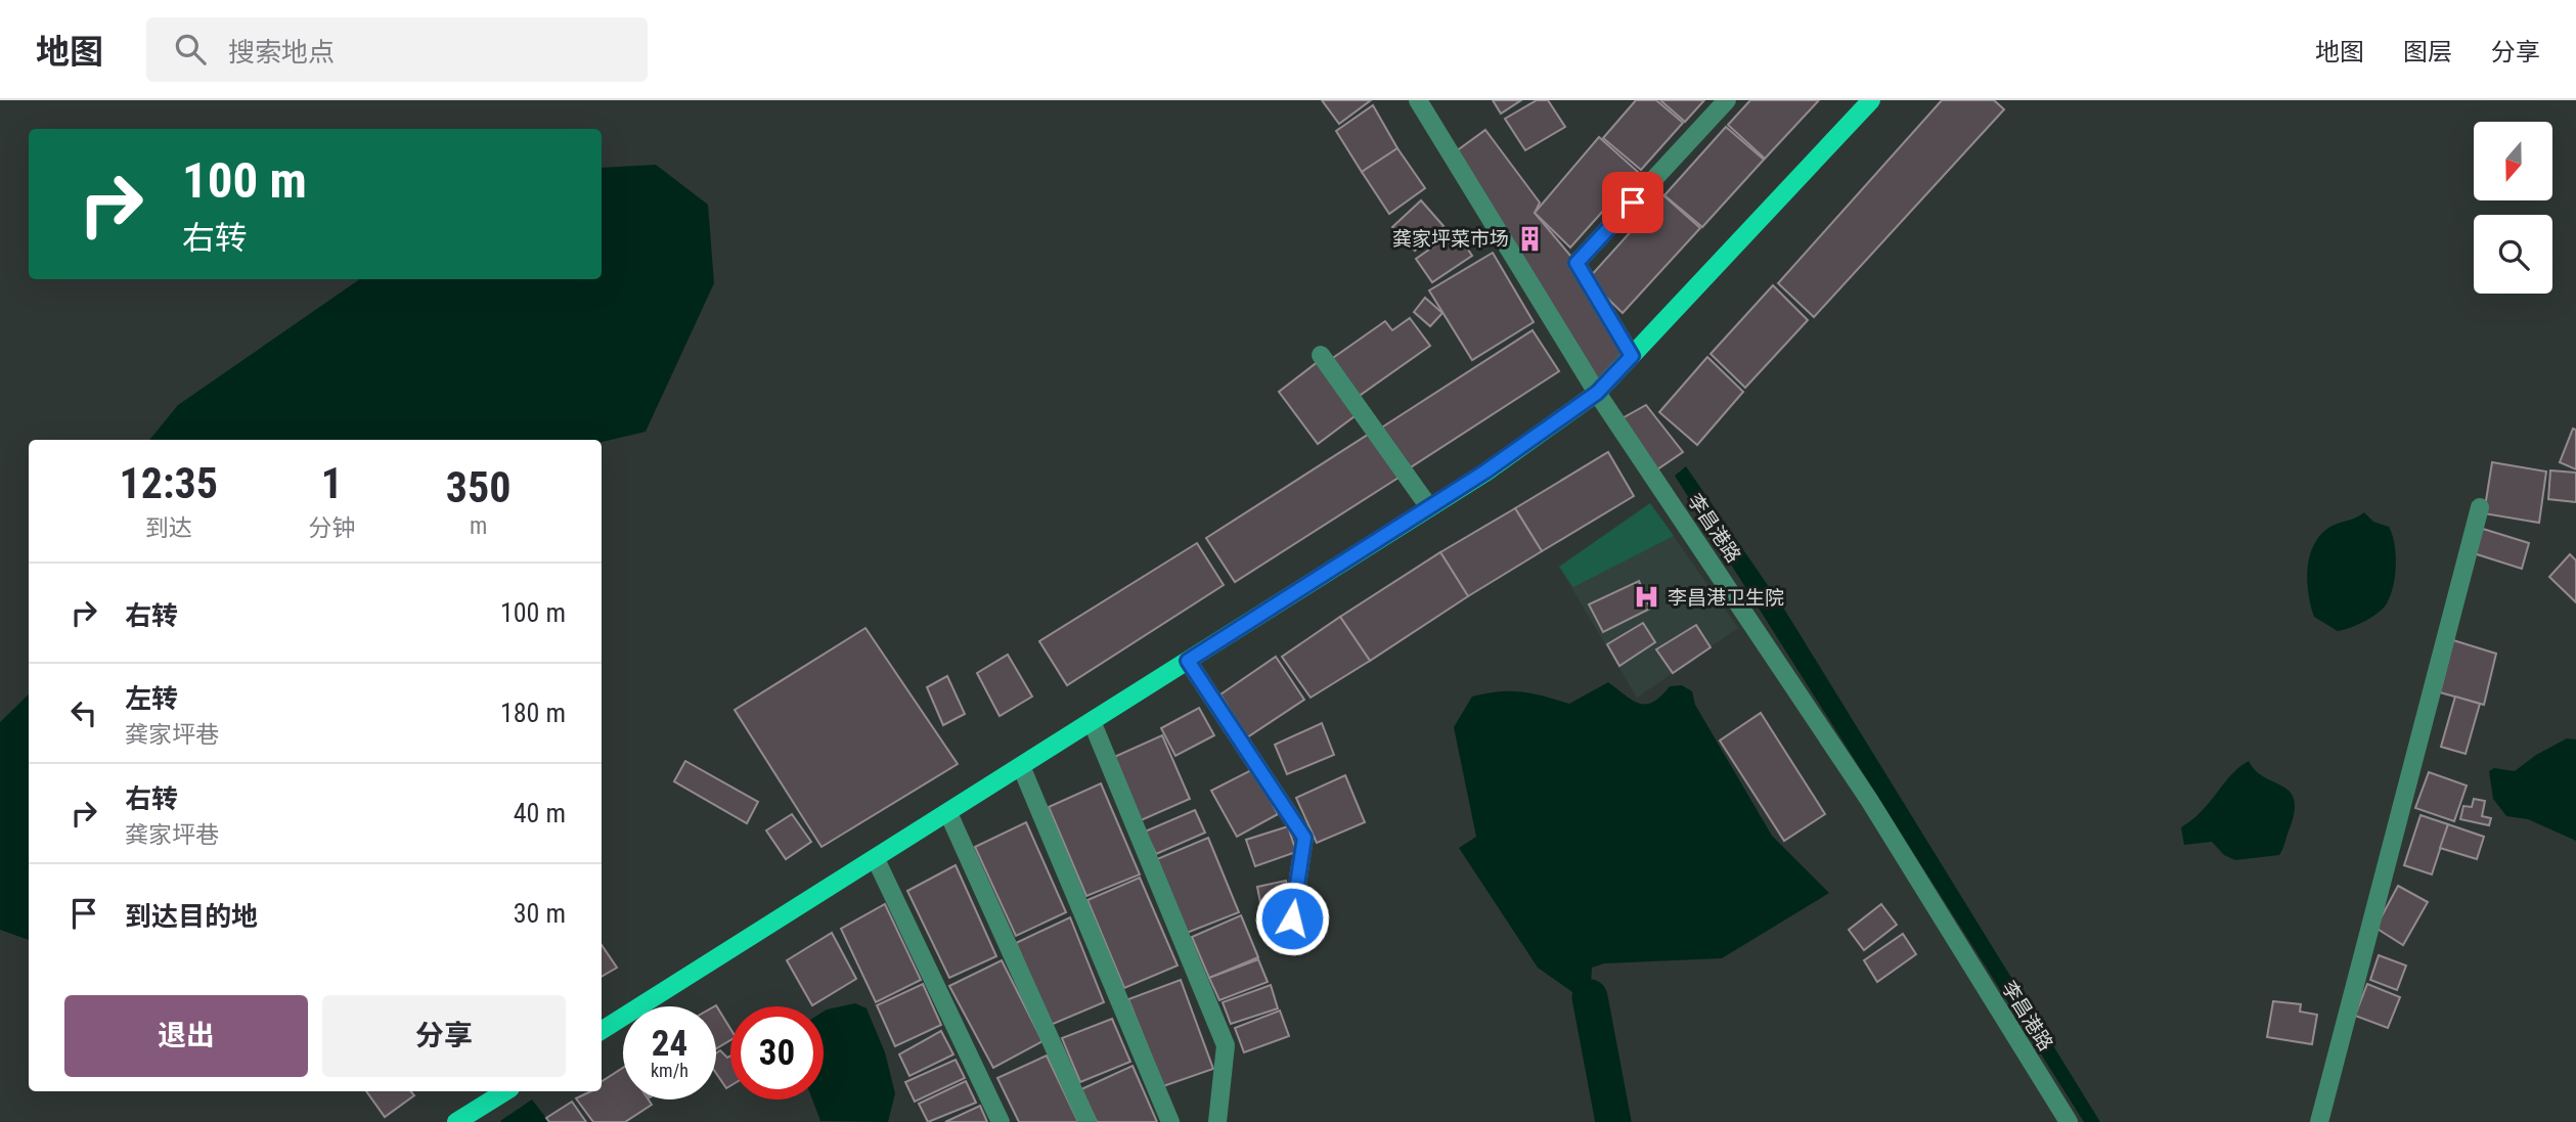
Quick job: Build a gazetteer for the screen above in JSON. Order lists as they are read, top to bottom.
{
  "streets": {
    "street": ["李昌港路"]
  },
  "places": {
    "building": ["龚家坪菜市场"],
    "hospital": ["李昌港卫生院"]
  },
  "north": "bottom",
  "page": {
    "header": "地图",
    "search": "搜索地点",
    "nav": ["地图", "图层", "分享"],
    "turn": ["100 m", "右转"],
    "eta": [
      "12:35",
      "到达",
      "1",
      "分钟",
      "350",
      "m"
    ],
    "list": [
      {
        "name": "右转",
        "value": "100 m"
      },
      {
        "name": "左转",
        "note": "龚家坪巷",
        "value": "180 m"
      },
      {
        "name": "右转",
        "note": "龚家坪巷",
        "value": "40 m"
      },
      {
        "name": "到达目的地",
        "value": "30 m"
      }
    ],
    "buttons": ["退出", "分享"],
    "speed": "24 km/h",
    "limit": "30"
  }
}
